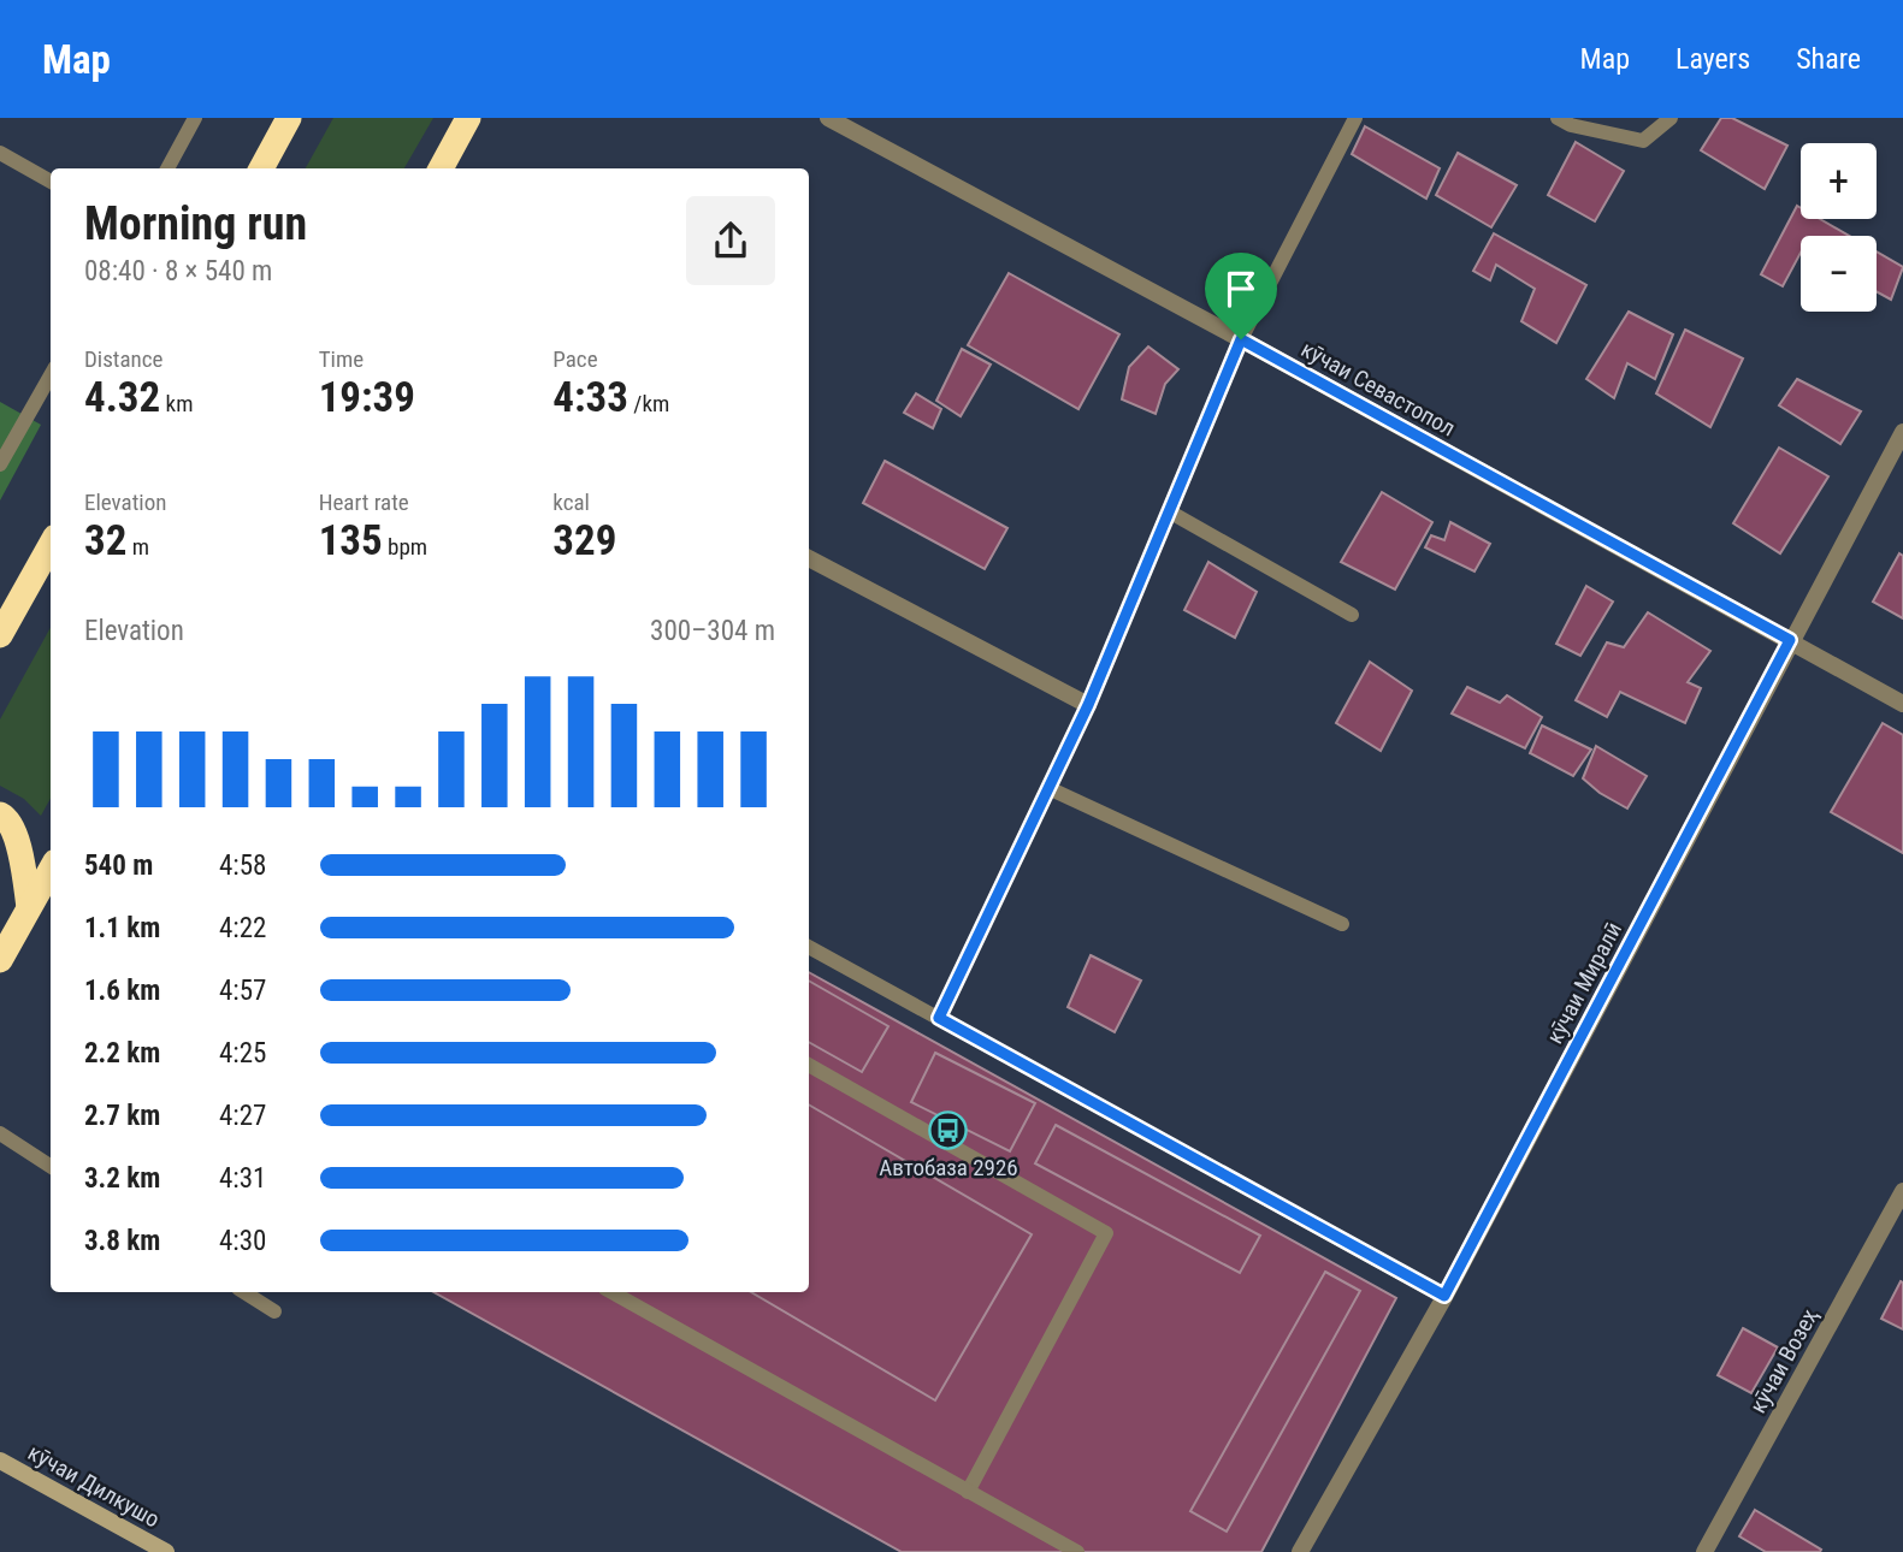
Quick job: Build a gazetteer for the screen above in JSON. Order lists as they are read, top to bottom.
{
  "streets": {
    "main road": ["кӯчаи Дилкушо"],
    "street": ["кӯчаи Севастопол", "кӯчаи Миралӣ", "кӯчаи Возеҳ"]
  },
  "crossings": [
    ["кӯчаи Севастопол", "кӯчаи Миралӣ"]
  ],
  "places": {
    "bus stop": ["Автобаза 2926"]
  },
  "page": {
    "header": "Map",
    "nav": ["Map", "Layers", "Share"],
    "map_buttons": ["+", "−"],
    "heading": ["Morning run", "08:40 · 8 × 540 m"],
    "stats": [
      ["Distance", "4.32 km"],
      ["Time", "19:39"],
      ["Pace", "4:33 /km"],
      ["Elevation", "32 m"],
      ["Heart rate", "135 bpm"],
      ["kcal", "329"]
    ],
    "chart": ["Elevation", "300–304 m"],
    "list": [
      {
        "name": "540 m",
        "note": "4:58"
      },
      {
        "name": "1.1 km",
        "note": "4:22"
      },
      {
        "name": "1.6 km",
        "note": "4:57"
      },
      {
        "name": "2.2 km",
        "note": "4:25"
      },
      {
        "name": "2.7 km",
        "note": "4:27"
      },
      {
        "name": "3.2 km",
        "note": "4:31"
      },
      {
        "name": "3.8 km",
        "note": "4:30"
      }
    ]
  }
}
